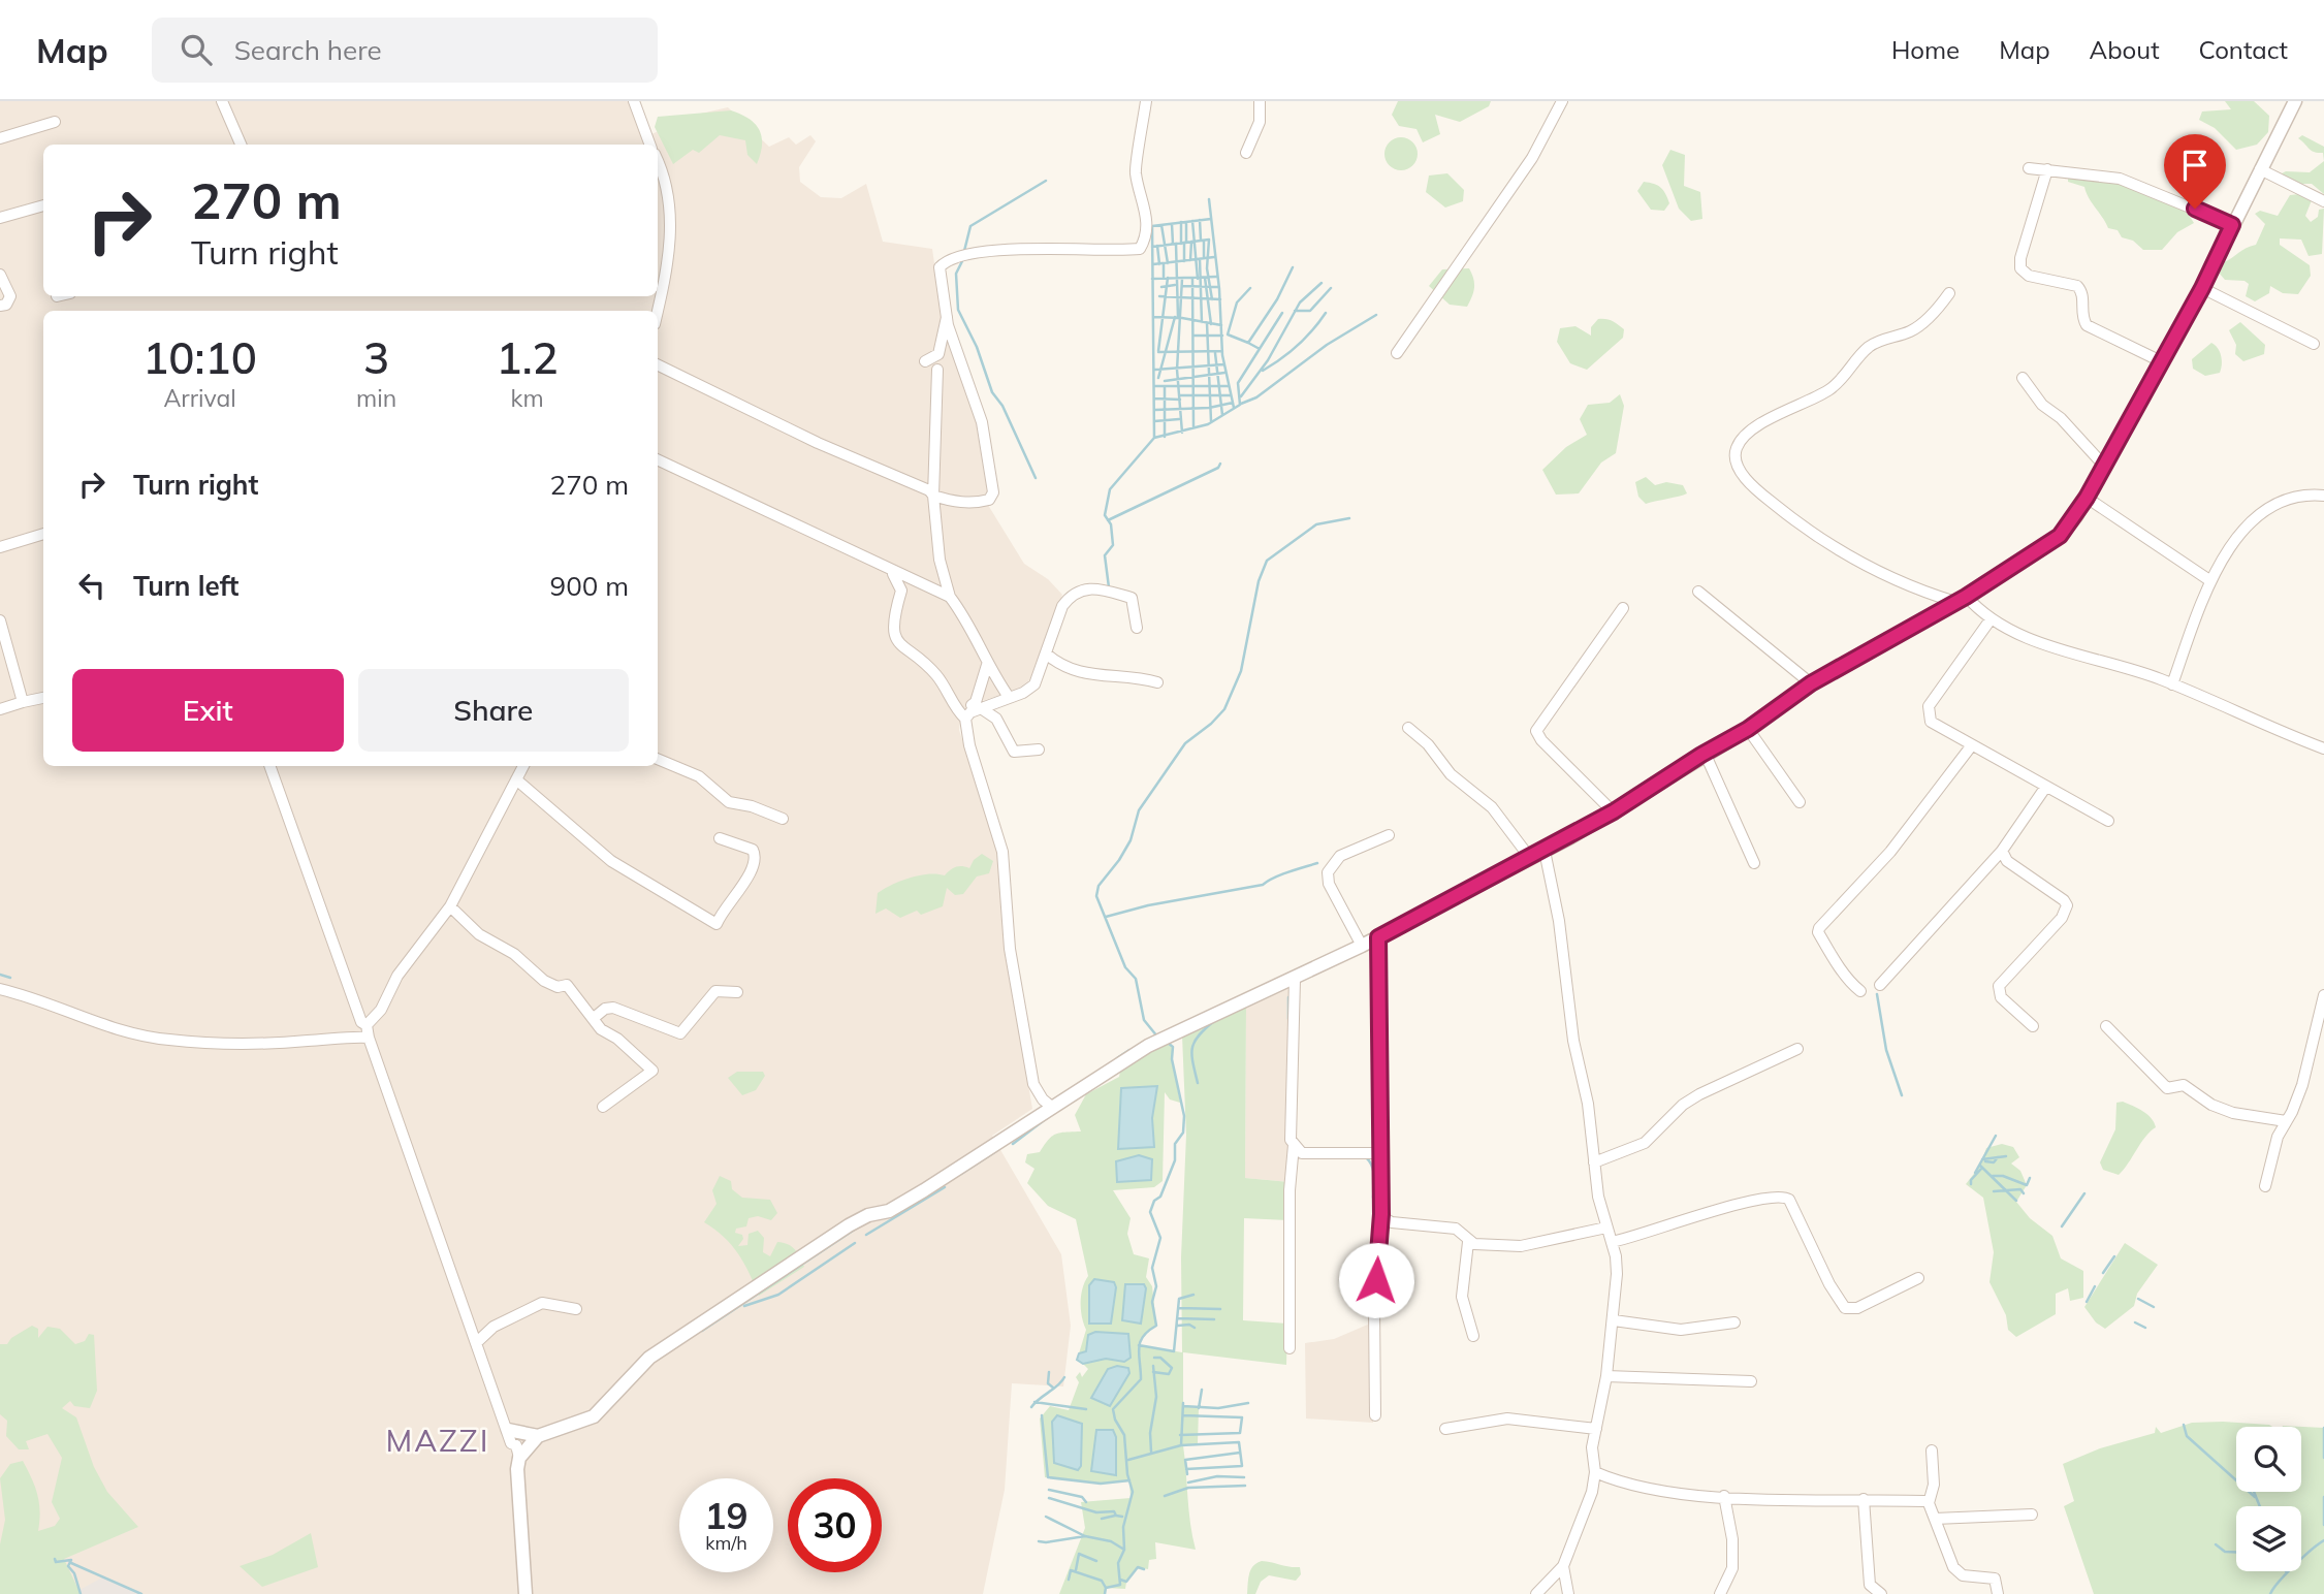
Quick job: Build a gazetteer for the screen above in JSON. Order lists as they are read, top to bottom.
{
  "districts": ["MAZZI"],
  "page": {
    "header": "Map",
    "search": "Search here",
    "nav": [
      "Home",
      "Map",
      "About",
      "Contact"
    ],
    "turn": ["270 m", "Turn right"],
    "eta": [
      "10:10",
      "Arrival",
      "3",
      "min",
      "1.2",
      "km"
    ],
    "list": [
      {
        "name": "Turn right",
        "value": "270 m"
      },
      {
        "name": "Turn left",
        "value": "900 m"
      }
    ],
    "buttons": ["Exit", "Share"],
    "speed": "19 km/h",
    "limit": "30"
  }
}
